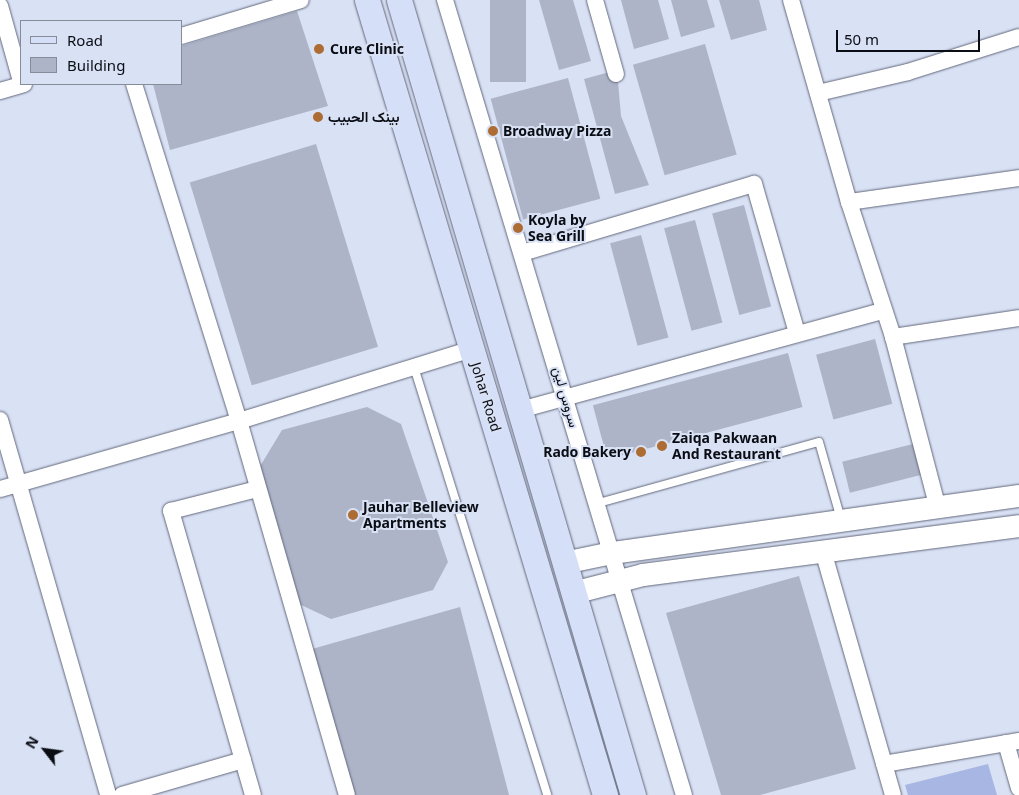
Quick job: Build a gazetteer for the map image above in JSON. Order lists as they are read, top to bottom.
{
  "streets": {
    "main road": ["Johar Road"],
    "street": ["سروس لین"]
  },
  "places": [
    "Cure Clinic",
    "بينک الحبيب",
    "Broadway Pizza",
    "Koyla by Sea Grill",
    "Zaiqa Pakwaan And Restaurant",
    "Rado Bakery",
    "Jauhar Belleview Apartments"
  ],
  "legend": ["Road", "Building"],
  "scale_bar": "50 m",
  "north": "top left"
}
